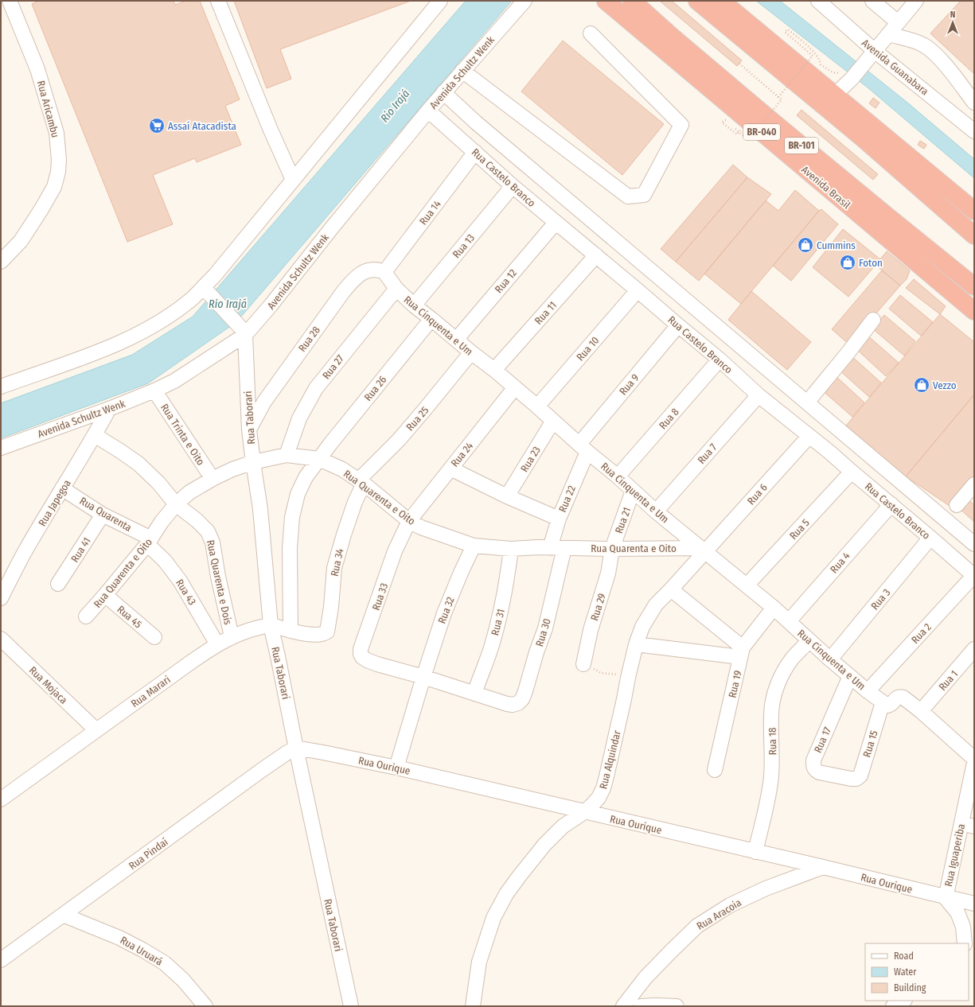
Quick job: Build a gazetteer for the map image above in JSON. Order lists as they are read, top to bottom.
{
  "streets": {
    "highway": ["BR-040", "BR-101", "Avenida Brasil"],
    "street": [
      "Avenida Guanabara",
      "Avenida Schultz Wenk",
      "Rua Aricambu",
      "Rua Castelo Branco",
      "Rua 14",
      "Rua 13",
      "Rua 12",
      "Rua 11",
      "Rua Cinquenta e Um",
      "Rua 28",
      "Rua 10",
      "Rua 27",
      "Rua 9",
      "Rua 26",
      "Rua Taborari",
      "Rua 25",
      "Rua 8",
      "Rua Trinta e Oito",
      "Rua 7",
      "Rua 24",
      "Rua 23",
      "Rua 6",
      "Rua Quarenta e Oito",
      "Rua 22",
      "Rua Japegoa",
      "Rua Quarenta",
      "Rua 21",
      "Rua 5",
      "Rua 41",
      "Rua 34",
      "Rua 4",
      "Rua Quarenta e Dois",
      "Rua 43",
      "Rua 33",
      "Rua 3",
      "Rua 29",
      "Rua 32",
      "Rua 45",
      "Rua 31",
      "Rua 30",
      "Rua 2",
      "Rua 1",
      "Rua 19",
      "Rua Mojaca",
      "Rua Marari",
      "Rua 17",
      "Rua 18",
      "Rua 15",
      "Rua Alquindar",
      "Rua Ourique",
      "Rua Pindaí",
      "Rua Iguaperiba",
      "Rua Aracoia",
      "Rua Uruará"
    ]
  },
  "crossings": [
    ["Avenida Schultz Wenk", "Rua Castelo Branco"],
    ["Avenida Schultz Wenk", "Rua Taborari"],
    ["Avenida Schultz Wenk", "Rua Trinta e Oito"],
    ["Avenida Schultz Wenk", "Rua Japegoa"],
    ["BR-040", "Avenida Brasil"],
    ["Rua Castelo Branco", "Rua 14"],
    ["Rua Castelo Branco", "Rua 13"],
    ["Rua Castelo Branco", "Rua 12"],
    ["Rua Castelo Branco", "Rua 11"],
    ["Rua Castelo Branco", "Rua 10"],
    ["Rua Castelo Branco", "Rua 9"],
    ["Rua Castelo Branco", "Rua 8"],
    ["Rua Castelo Branco", "Rua 7"],
    ["Rua Castelo Branco", "Rua 6"],
    ["Rua Castelo Branco", "Rua 5"],
    ["Rua Castelo Branco", "Rua 4"],
    ["Rua Castelo Branco", "Rua 3"],
    ["Rua Castelo Branco", "Rua 2"],
    ["Rua 14", "Rua Cinquenta e Um"],
    ["Rua 14", "Rua 28"],
    ["Rua 13", "Rua Cinquenta e Um"],
    ["Rua 12", "Rua Cinquenta e Um"],
    ["Rua 11", "Rua Cinquenta e Um"],
    ["Rua Cinquenta e Um", "Rua 28"],
    ["Rua Cinquenta e Um", "Rua 10"],
    ["Rua Cinquenta e Um", "Rua 27"],
    ["Rua Cinquenta e Um", "Rua 9"],
    ["Rua Cinquenta e Um", "Rua 26"],
    ["Rua Cinquenta e Um", "Rua 25"],
    ["Rua Cinquenta e Um", "Rua 8"],
    ["Rua Cinquenta e Um", "Rua 7"],
    ["Rua Cinquenta e Um", "Rua 24"],
    ["Rua Cinquenta e Um", "Rua 23"],
    ["Rua Cinquenta e Um", "Rua 6"],
    ["Rua Cinquenta e Um", "Rua Quarenta e Oito"],
    ["Rua Cinquenta e Um", "Rua 22"],
    ["Rua Cinquenta e Um", "Rua 21"],
    ["Rua Cinquenta e Um", "Rua 5"],
    ["Rua Cinquenta e Um", "Rua 4"],
    ["Rua Cinquenta e Um", "Rua 3"],
    ["Rua Cinquenta e Um", "Rua 2"],
    ["Rua Cinquenta e Um", "Rua 19"],
    ["Rua Cinquenta e Um", "Rua 17"],
    ["Rua Cinquenta e Um", "Rua 18"],
    ["Rua Cinquenta e Um", "Rua 15"],
    ["Rua Cinquenta e Um", "Rua Alquindar"],
    ["Rua 28", "Rua Taborari"],
    ["Rua 27", "Rua Quarenta e Oito"],
    ["Rua 9", "Rua 22"],
    ["Rua 26", "Rua Quarenta e Oito"],
    ["Rua 26", "Rua Marari"],
    ["Rua Taborari", "Rua Quarenta e Oito"],
    ["Rua Taborari", "Rua Marari"],
    ["Rua Taborari", "Rua Ourique"],
    ["Rua Taborari", "Rua Pindaí"],
    ["Rua 25", "Rua Quarenta e Oito"],
    ["Rua 25", "Rua 34"],
    ["Rua Trinta e Oito", "Rua Quarenta e Oito"],
    ["Rua 24", "Rua Quarenta e Oito"],
    ["Rua 24", "Rua 33"],
    ["Rua 6", "Rua Quarenta e Oito"],
    ["Rua 6", "Rua Alquindar"],
    ["Rua Quarenta e Oito", "Rua 22"],
    ["Rua Quarenta e Oito", "Rua Quarenta"],
    ["Rua Quarenta e Oito", "Rua 21"],
    ["Rua Quarenta e Oito", "Rua 34"],
    ["Rua Quarenta e Oito", "Rua Quarenta e Dois"],
    ["Rua Quarenta e Oito", "Rua 43"],
    ["Rua Quarenta e Oito", "Rua 33"],
    ["Rua Quarenta e Oito", "Rua 29"],
    ["Rua Quarenta e Oito", "Rua 32"],
    ["Rua Quarenta e Oito", "Rua 45"],
    ["Rua Quarenta e Oito", "Rua 31"],
    ["Rua Quarenta e Oito", "Rua 30"],
    ["Rua Quarenta e Oito", "Rua Alquindar"],
    ["Rua 22", "Rua 30"],
    ["Rua Japegoa", "Rua Quarenta"],
    ["Rua Japegoa", "Rua Quarenta e Dois"],
    ["Rua Quarenta", "Rua 41"],
    ["Rua Quarenta", "Rua 43"],
    ["Rua 21", "Rua 29"],
    ["Rua 34", "Rua Marari"],
    ["Rua Quarenta e Dois", "Rua Marari"],
    ["Rua 43", "Rua Marari"],
    ["Rua 33", "Rua 32"],
    ["Rua 32", "Rua Ourique"],
    ["Rua 31", "Rua 30"],
    ["Rua Mojaca", "Rua Marari"],
    ["Rua 17", "Rua 15"],
    ["Rua 18", "Rua Ourique"],
    ["Rua Alquindar", "Rua Ourique"],
    ["Rua Ourique", "Rua Pindaí"],
    ["Rua Ourique", "Rua Iguaperiba"],
    ["Rua Ourique", "Rua Aracoia"],
    ["Rua Pindaí", "Rua Uruará"]
  ],
  "water": ["Rio Irajá"],
  "places": {
    "supermarket": ["Assaí Atacadista"],
    "shop": ["Cummins", "Foton", "Vezzo"]
  },
  "legend": ["Road", "Water", "Building"],
  "north": "top"
}
